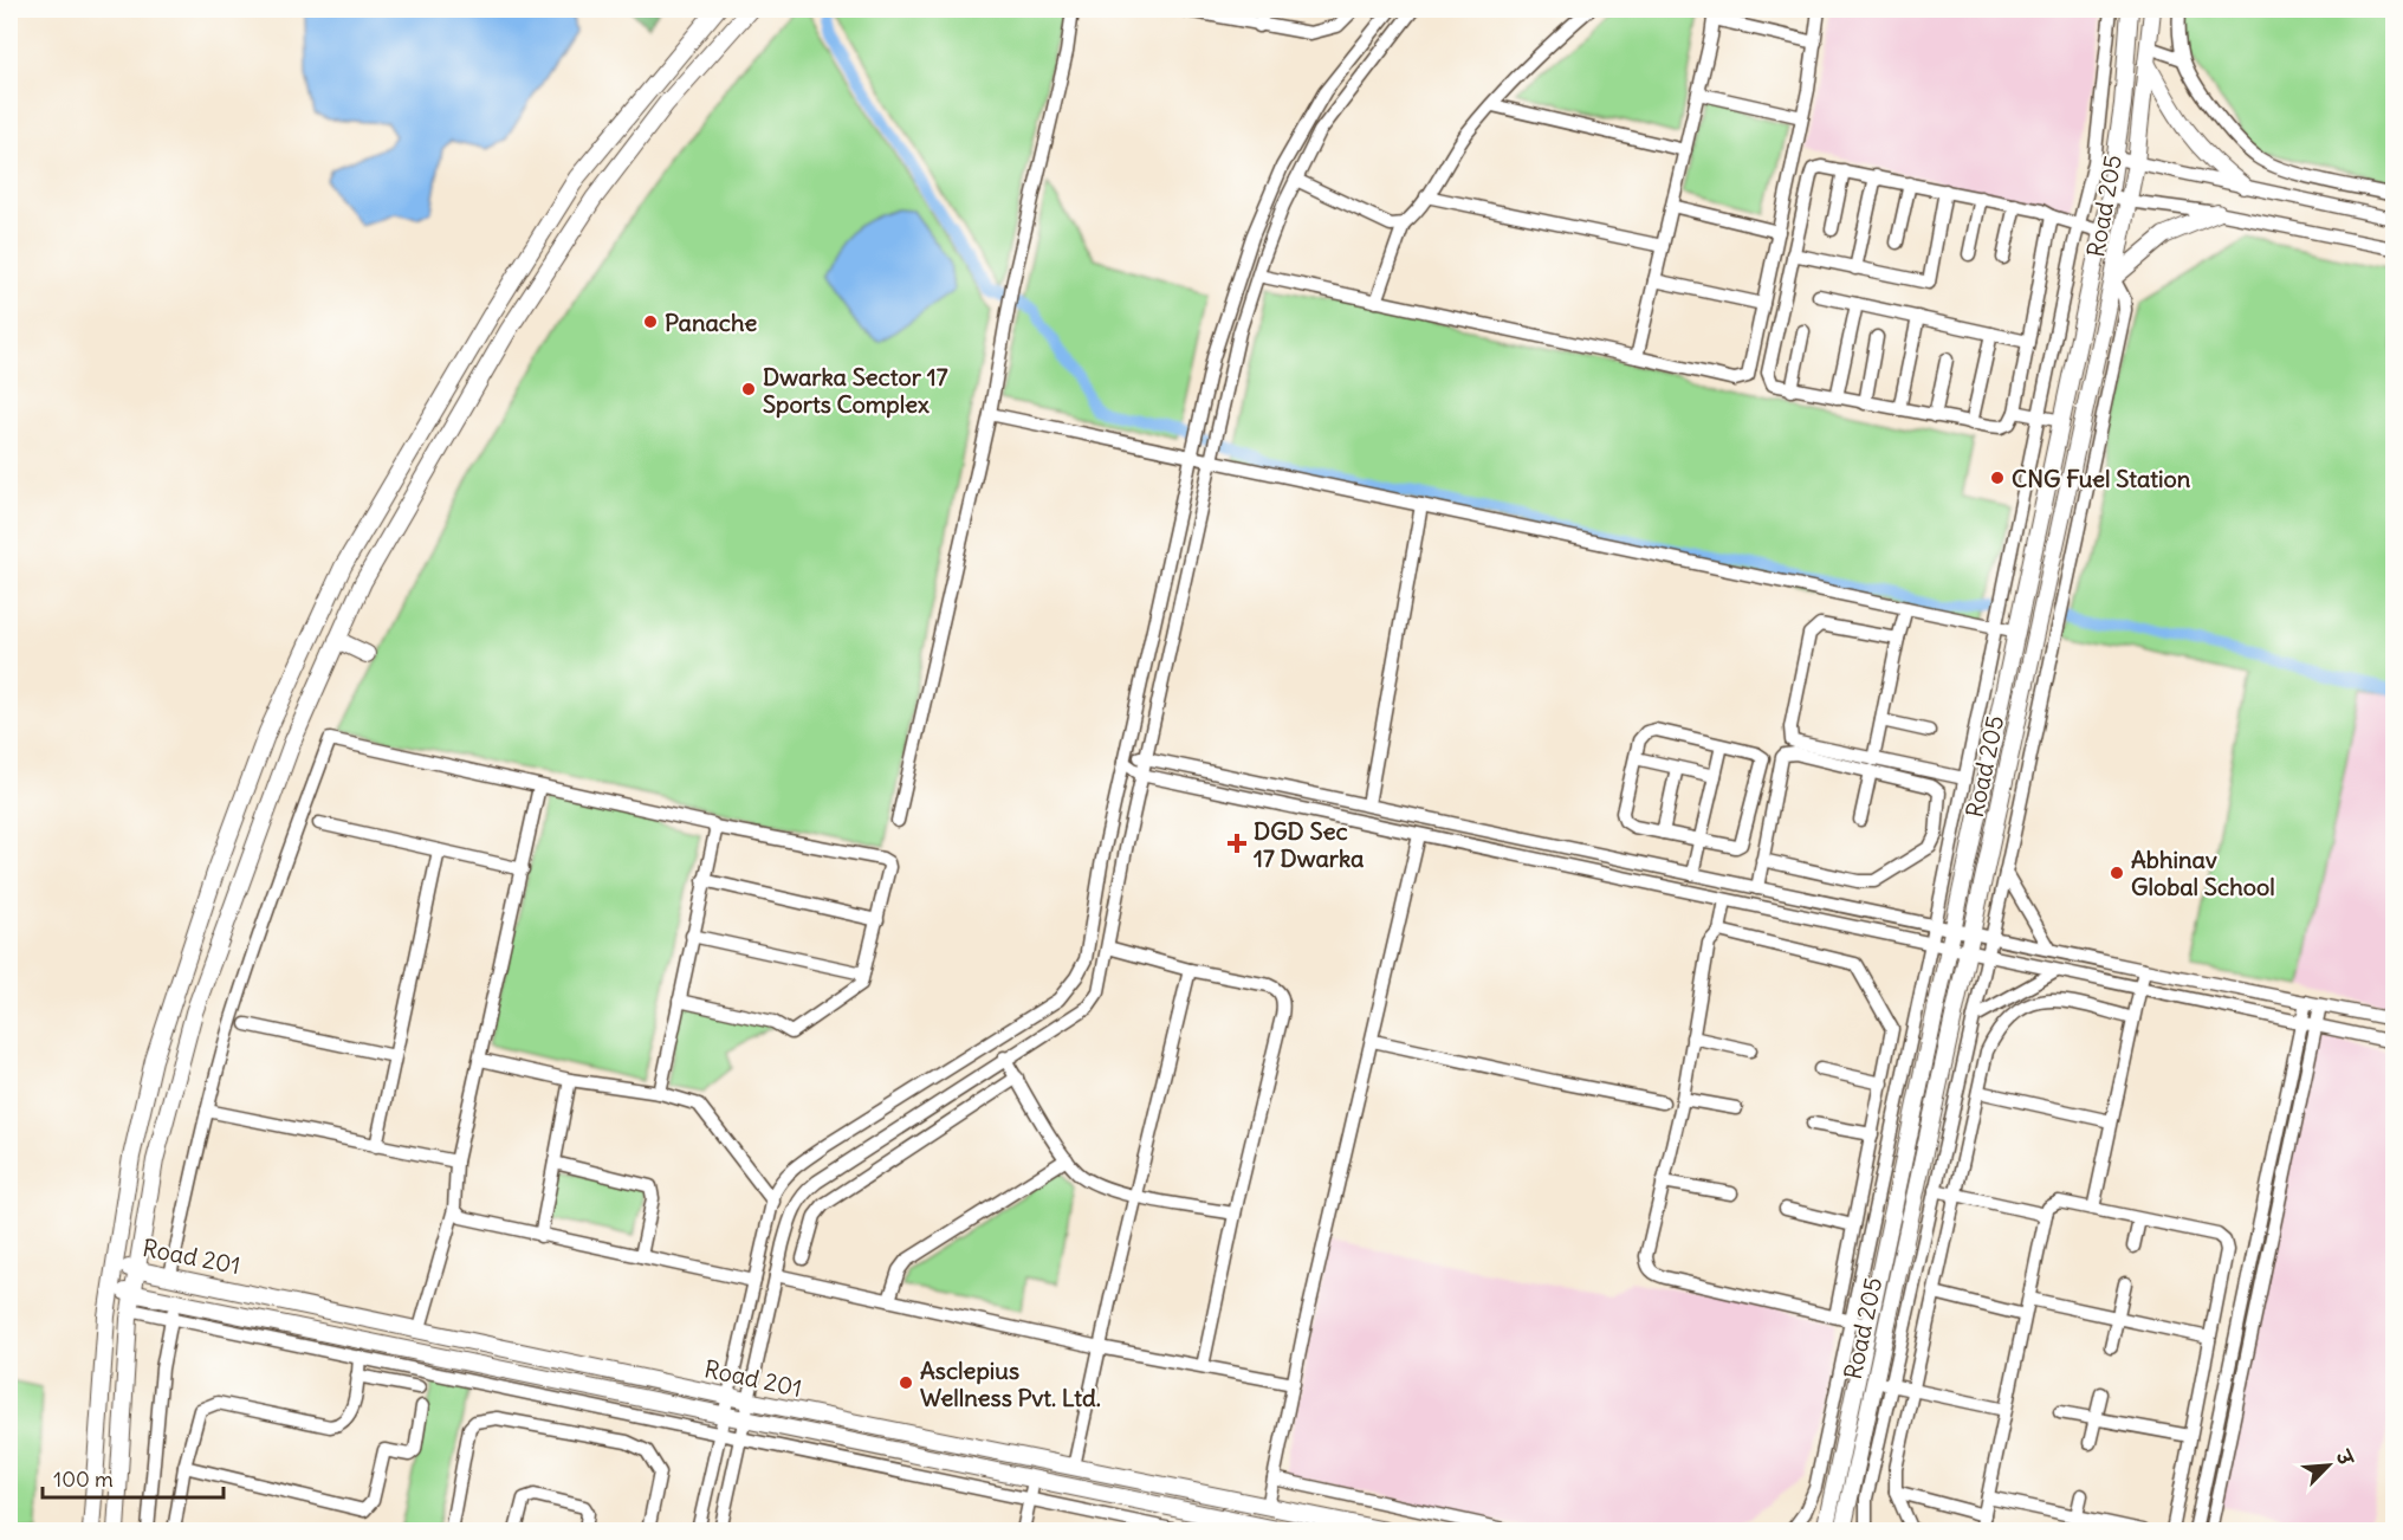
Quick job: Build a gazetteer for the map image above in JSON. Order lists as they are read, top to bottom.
{
  "streets": {
    "main road": ["Road 205", "Road 201"]
  },
  "places": {
    "other": [
      "Panache",
      "Dwarka Sector 17 Sports Complex",
      "CNG Fuel Station",
      "Abhinav Global School",
      "Asclepius Wellness Pvt. Ltd."
    ],
    "health": ["DGD Sec 17 Dwarka"]
  },
  "scale_bar": "100 m",
  "north": "top right"
}
